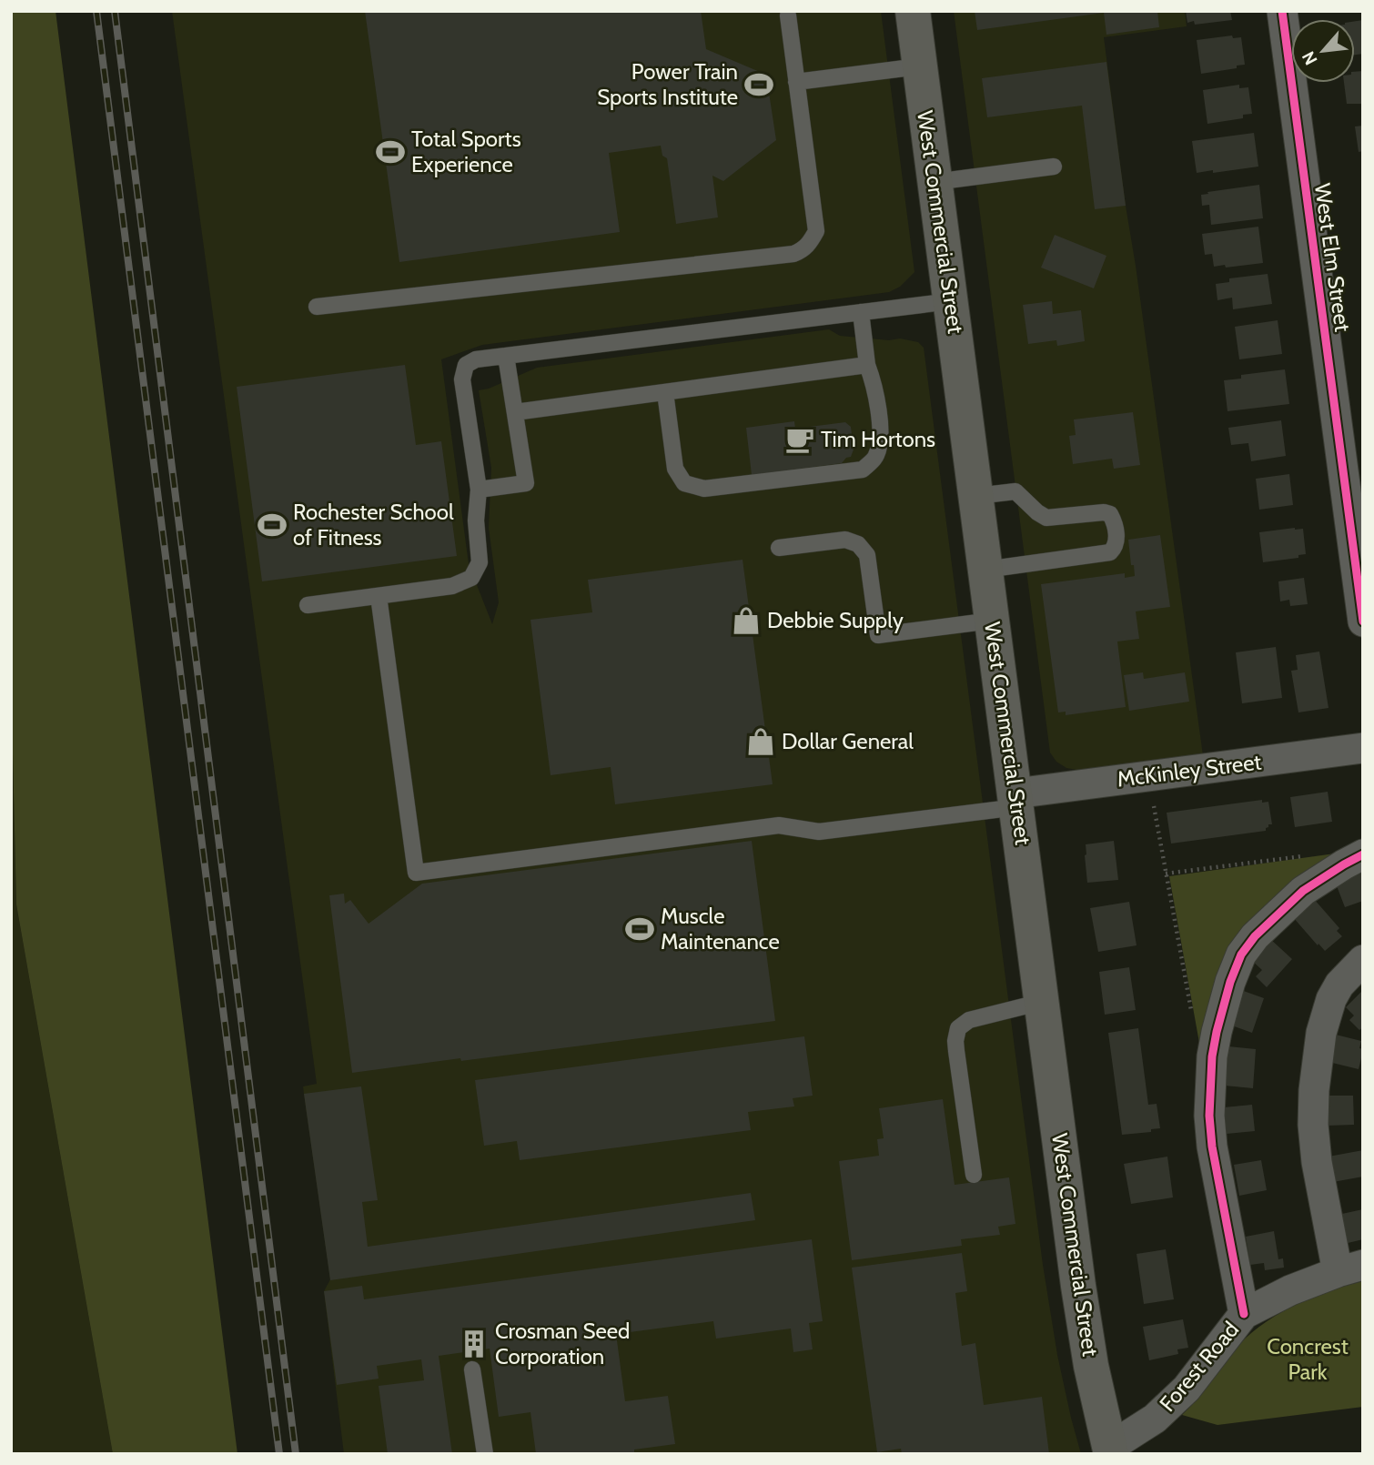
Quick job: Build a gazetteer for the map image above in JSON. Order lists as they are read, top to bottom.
{
  "streets": {
    "main road": ["West Commercial Street"],
    "street": ["West Elm Street", "McKinley Street", "Forest Road"]
  },
  "crossings": [
    ["West Commercial Street", "McKinley Street"],
    ["West Commercial Street", "Forest Road"]
  ],
  "parks": ["Concrest Park"],
  "places": {
    "sports": [
      "Power Train Sports Institute",
      "Total Sports Experience",
      "Rochester School of Fitness",
      "Muscle Maintenance"
    ],
    "cafe": ["Tim Hortons"],
    "shop": ["Debbie Supply", "Dollar General"],
    "building": ["Crosman Seed Corporation"]
  },
  "north": "bottom left"
}
